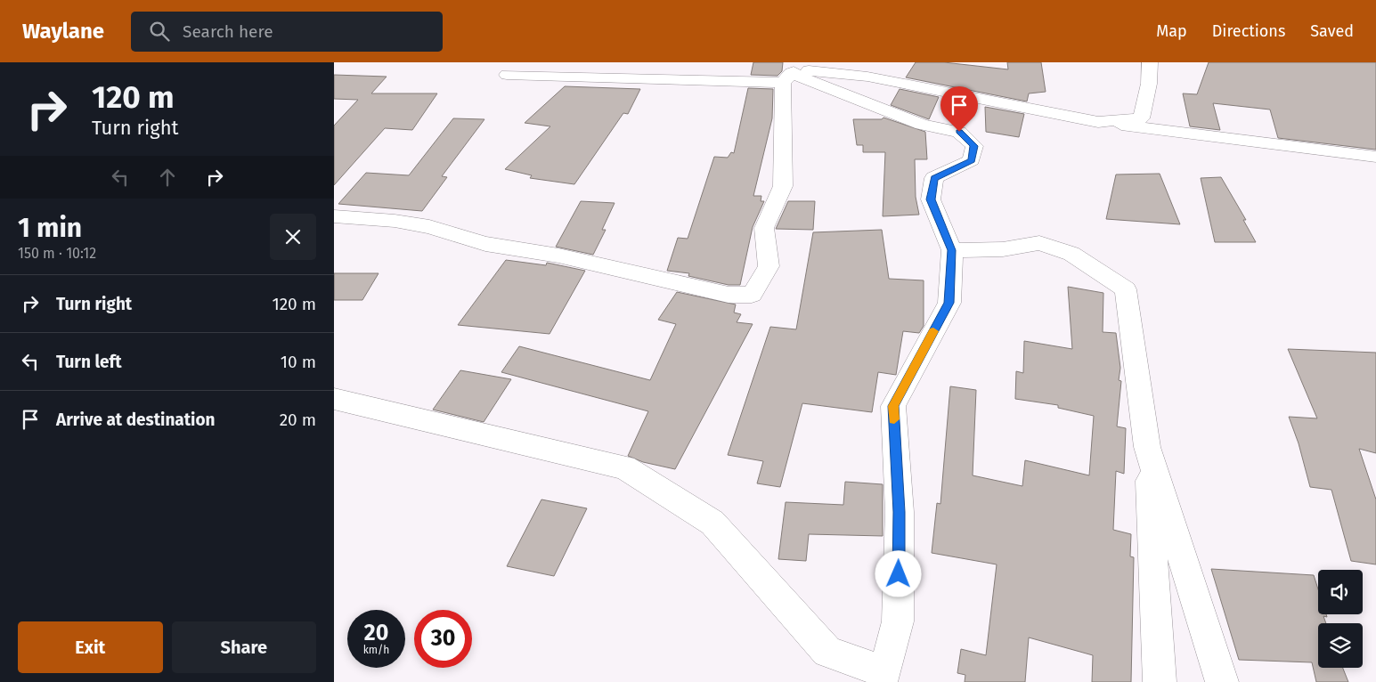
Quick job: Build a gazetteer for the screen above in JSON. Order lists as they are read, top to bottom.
{
  "page": {
    "header": "Waylane",
    "search": "Search here",
    "nav": ["Map", "Directions", "Saved"],
    "turn": ["120 m", "Turn right"],
    "heading": ["1 min", "150 m · 10:12"],
    "list": [
      {
        "name": "Turn right",
        "value": "120 m"
      },
      {
        "name": "Turn left",
        "value": "10 m"
      },
      {
        "name": "Arrive at destination",
        "value": "20 m"
      }
    ],
    "speed": "20 km/h",
    "limit": "30",
    "buttons": ["Exit", "Share"]
  }
}
